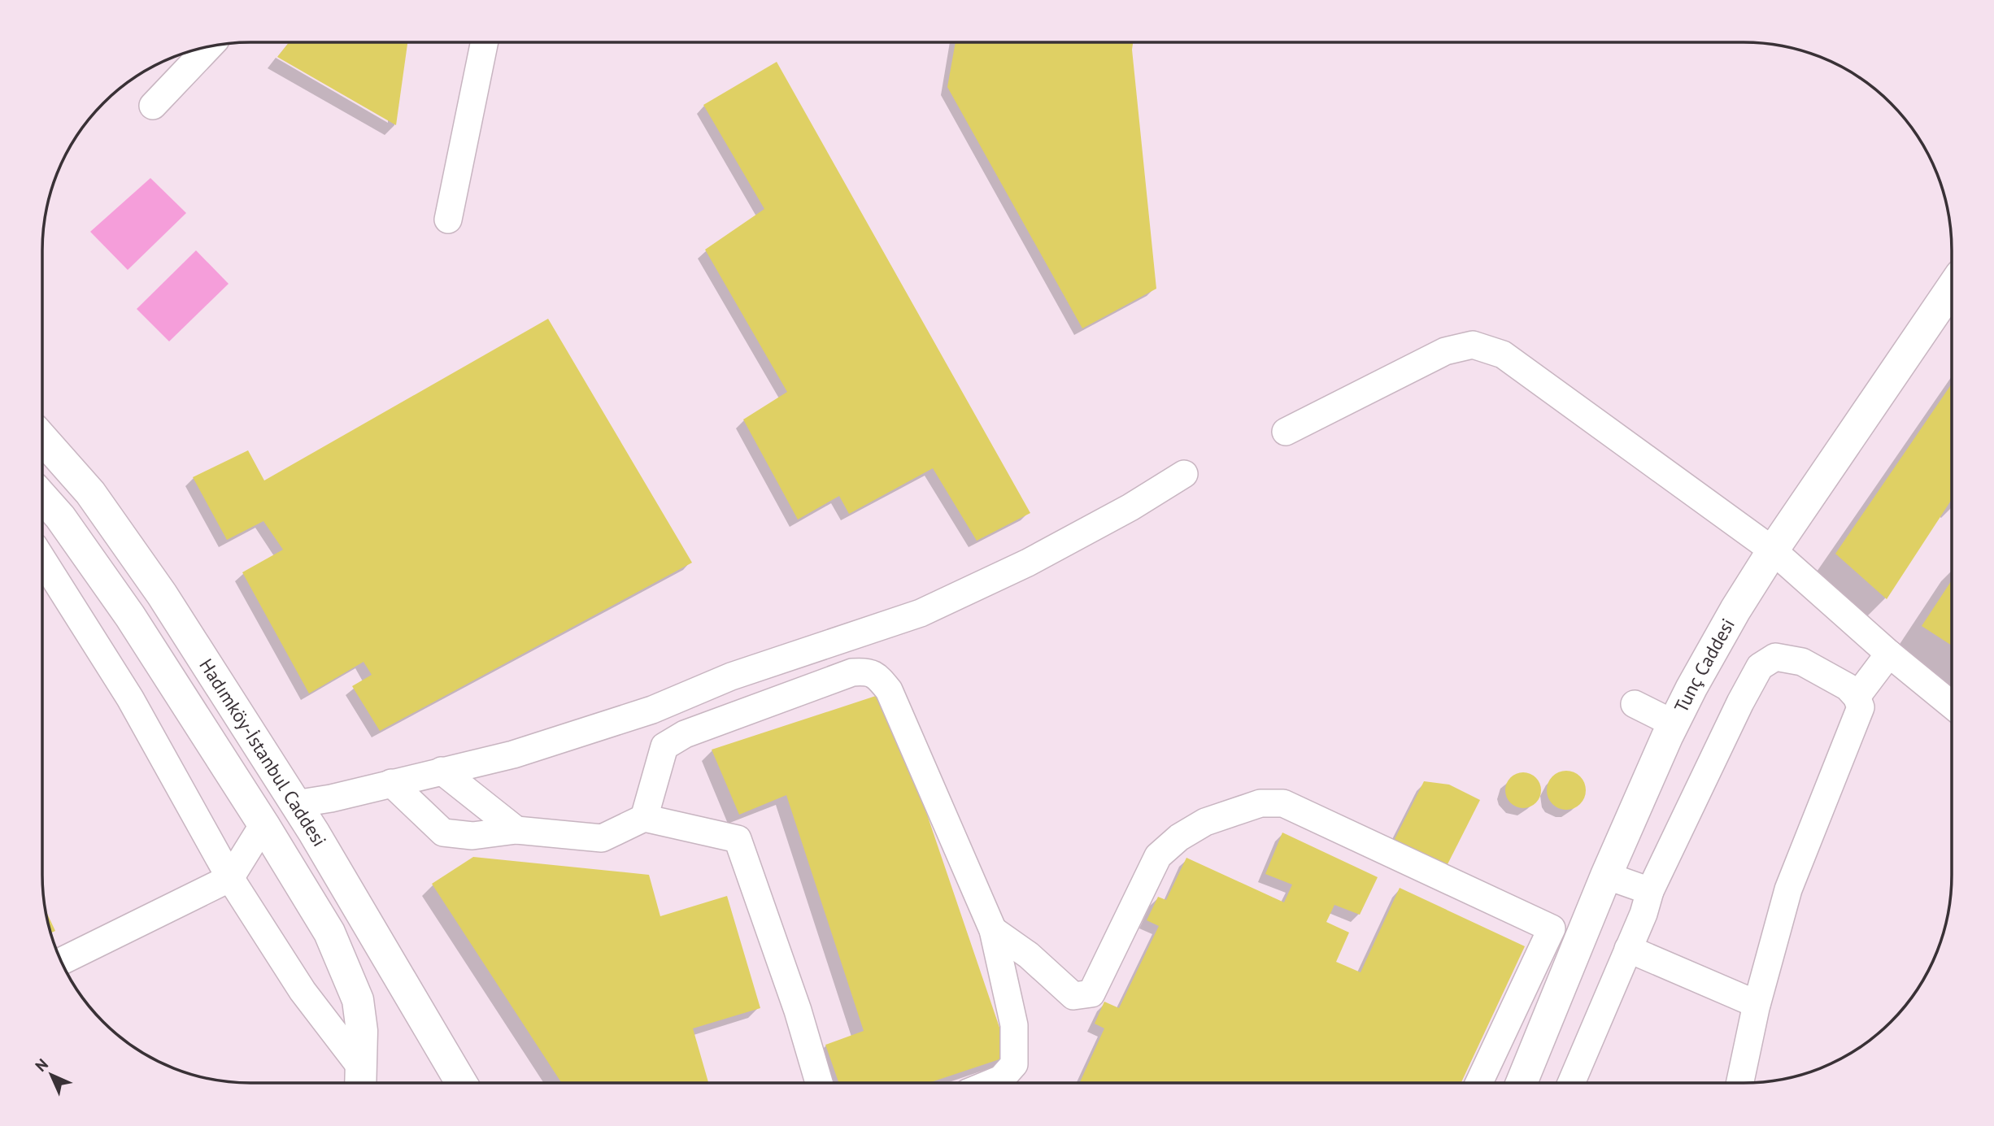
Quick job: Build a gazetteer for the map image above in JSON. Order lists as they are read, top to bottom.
{
  "streets": {
    "main road": ["Tunç Caddesi", "Hadımköy-İstanbul Caddesi"]
  },
  "north": "top left"
}
